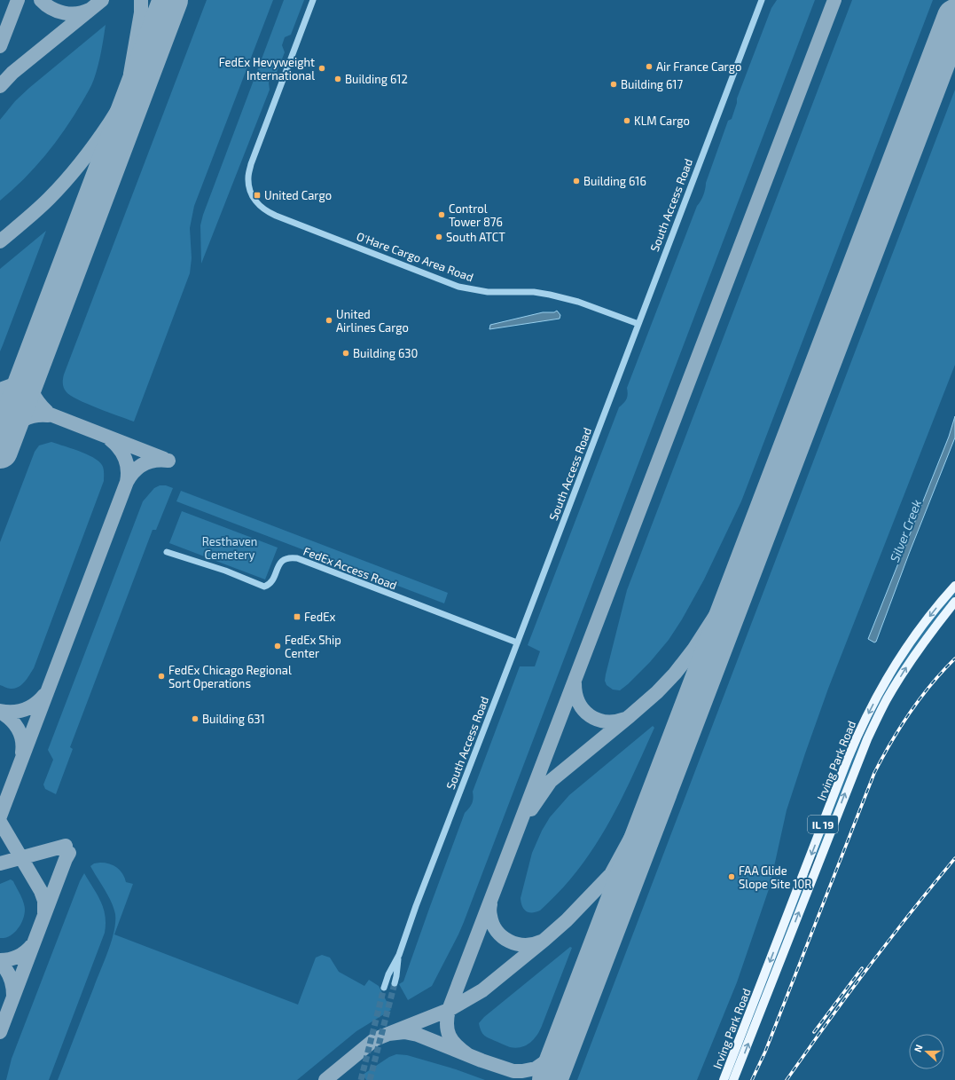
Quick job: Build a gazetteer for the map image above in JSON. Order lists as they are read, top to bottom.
{
  "streets": {
    "main road": ["Irving Park Road", "IL 19"],
    "street": ["South Access Road", "O'Hare Cargo Area Road", "FedEx Access Road"]
  },
  "crossings": [
    ["South Access Road", "O'Hare Cargo Area Road"],
    ["South Access Road", "FedEx Access Road"]
  ],
  "water": ["Silver Creek"],
  "parks": ["Resthaven Cemetery"],
  "places": {
    "other": [
      "Air France Cargo",
      "FedEx Hevyweight International",
      "Building 612",
      "Building 617",
      "KLM Cargo",
      "Building 616",
      "Control Tower 876",
      "South ATCT",
      "United Airlines Cargo",
      "Building 630",
      "FedEx Ship Center",
      "FedEx Chicago Regional Sort Operations",
      "Building 631",
      "FAA Glide Slope Site 10R"
    ],
    "transit": ["United Cargo", "FedEx"]
  },
  "north": "left"
}
